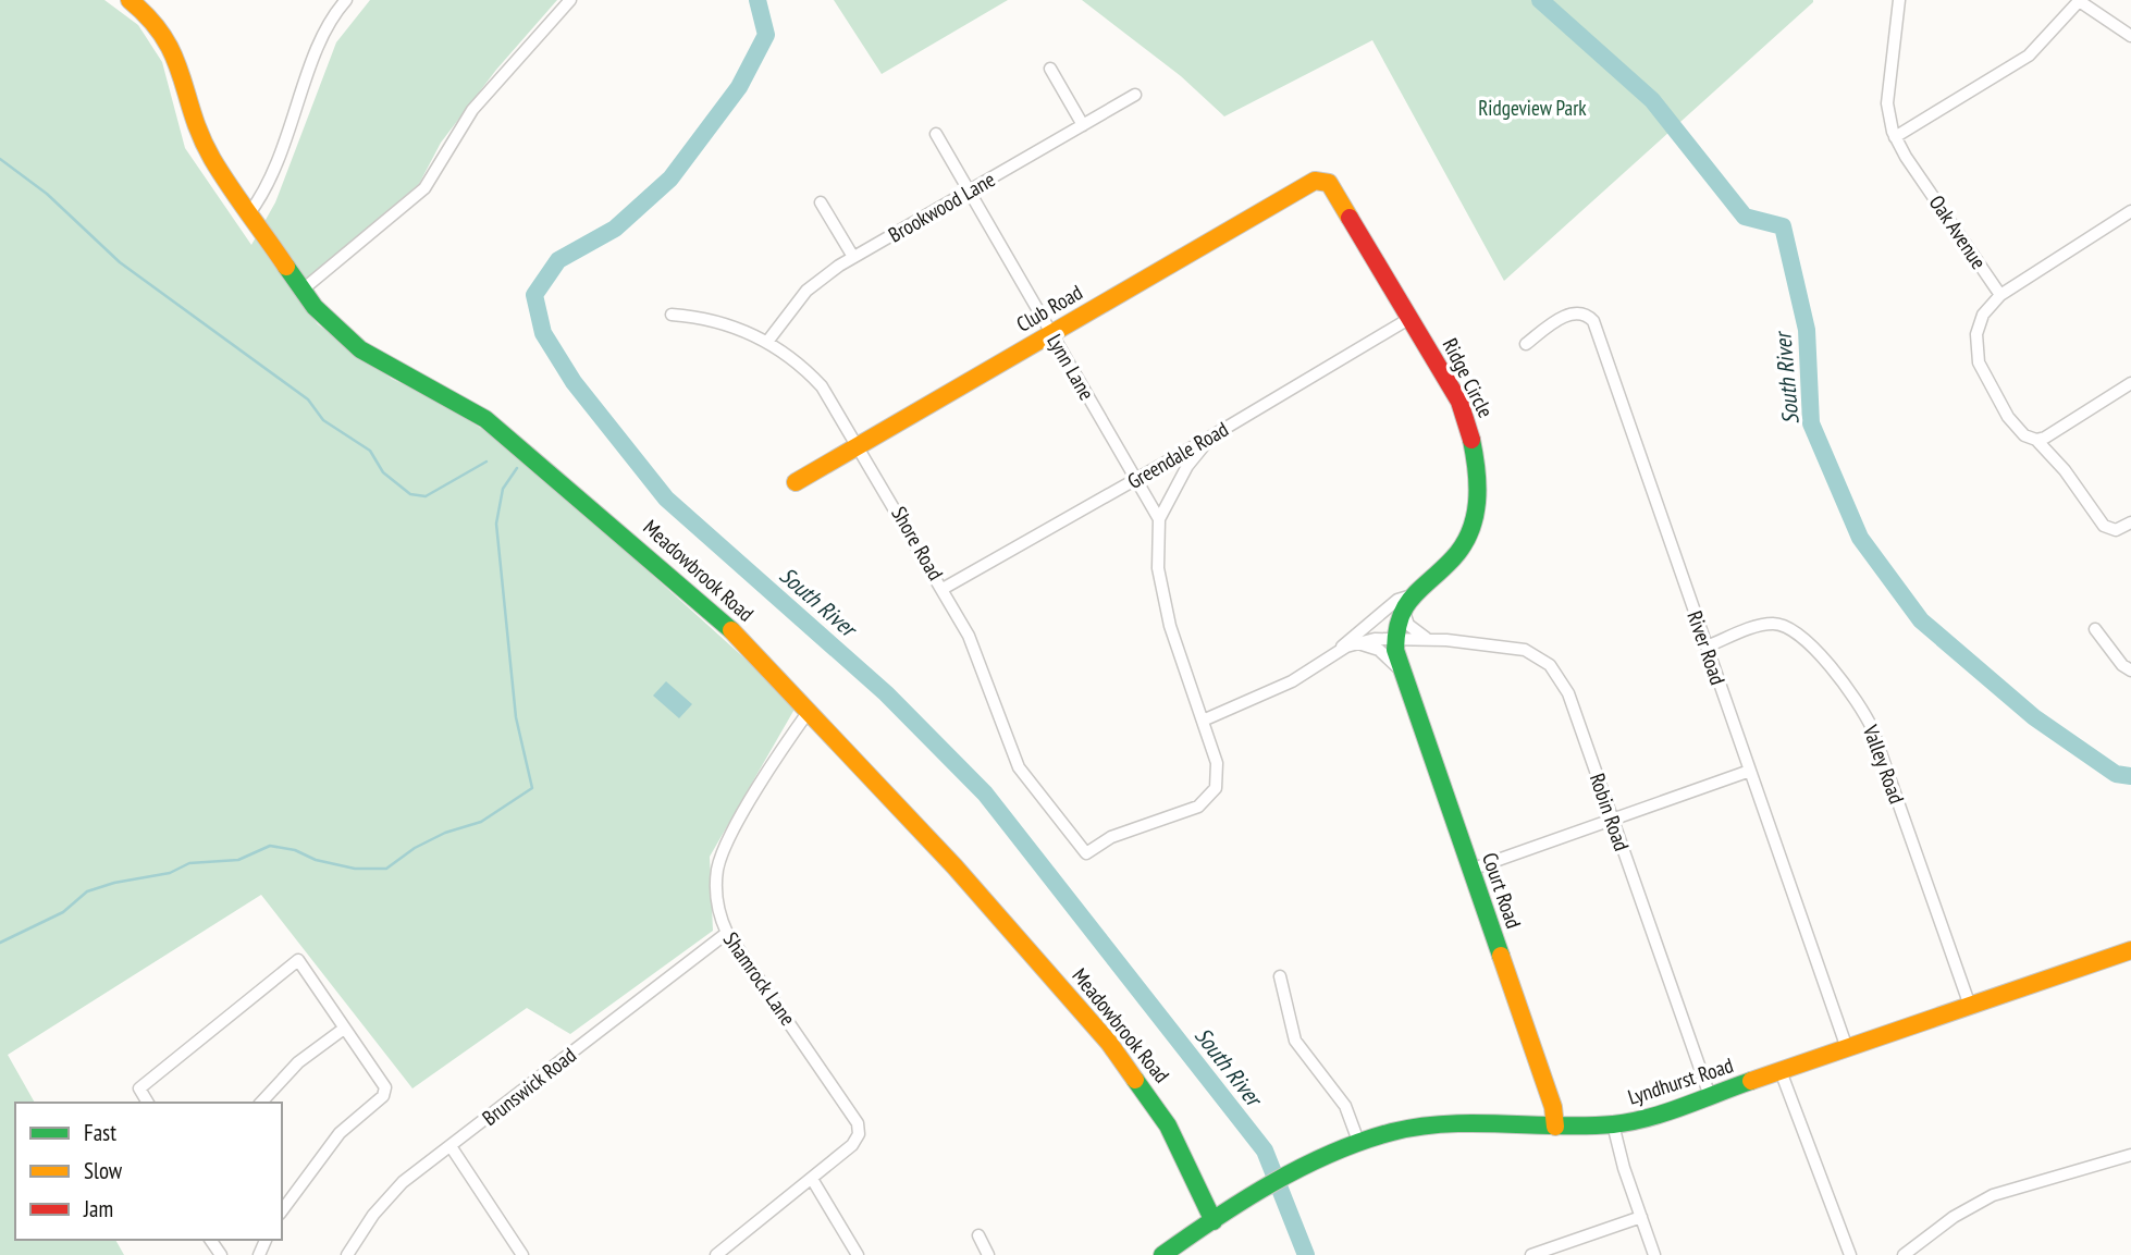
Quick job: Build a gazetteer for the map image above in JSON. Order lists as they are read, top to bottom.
{
  "streets": {
    "street": [
      "Brookwood Lane",
      "Oak Avenue",
      "Club Road",
      "Lynn Lane",
      "Ridge Circle",
      "Greendale Road",
      "Shore Road",
      "Meadowbrook Road",
      "River Road",
      "Valley Road",
      "Robin Road",
      "Court Road",
      "Shamrock Lane",
      "Lyndhurst Road",
      "Brunswick Road"
    ]
  },
  "crossings": [
    ["Brookwood Lane", "Lynn Lane"],
    ["Brookwood Lane", "Shore Road"],
    ["Club Road", "Lynn Lane"],
    ["Club Road", "Ridge Circle"],
    ["Club Road", "Shore Road"],
    ["Lynn Lane", "Greendale Road"],
    ["Ridge Circle", "Greendale Road"],
    ["Ridge Circle", "Shore Road"],
    ["Ridge Circle", "Robin Road"],
    ["Ridge Circle", "Court Road"],
    ["Greendale Road", "Shore Road"],
    ["Meadowbrook Road", "Shamrock Lane"],
    ["Meadowbrook Road", "Lyndhurst Road"],
    ["River Road", "Valley Road"],
    ["River Road", "Lyndhurst Road"],
    ["Valley Road", "Lyndhurst Road"],
    ["Robin Road", "Court Road"],
    ["Robin Road", "Lyndhurst Road"],
    ["Court Road", "Lyndhurst Road"],
    ["Shamrock Lane", "Brunswick Road"]
  ],
  "water": ["South River"],
  "parks": ["Ridgeview Park"],
  "legend": ["Fast", "Slow", "Jam"]
}
